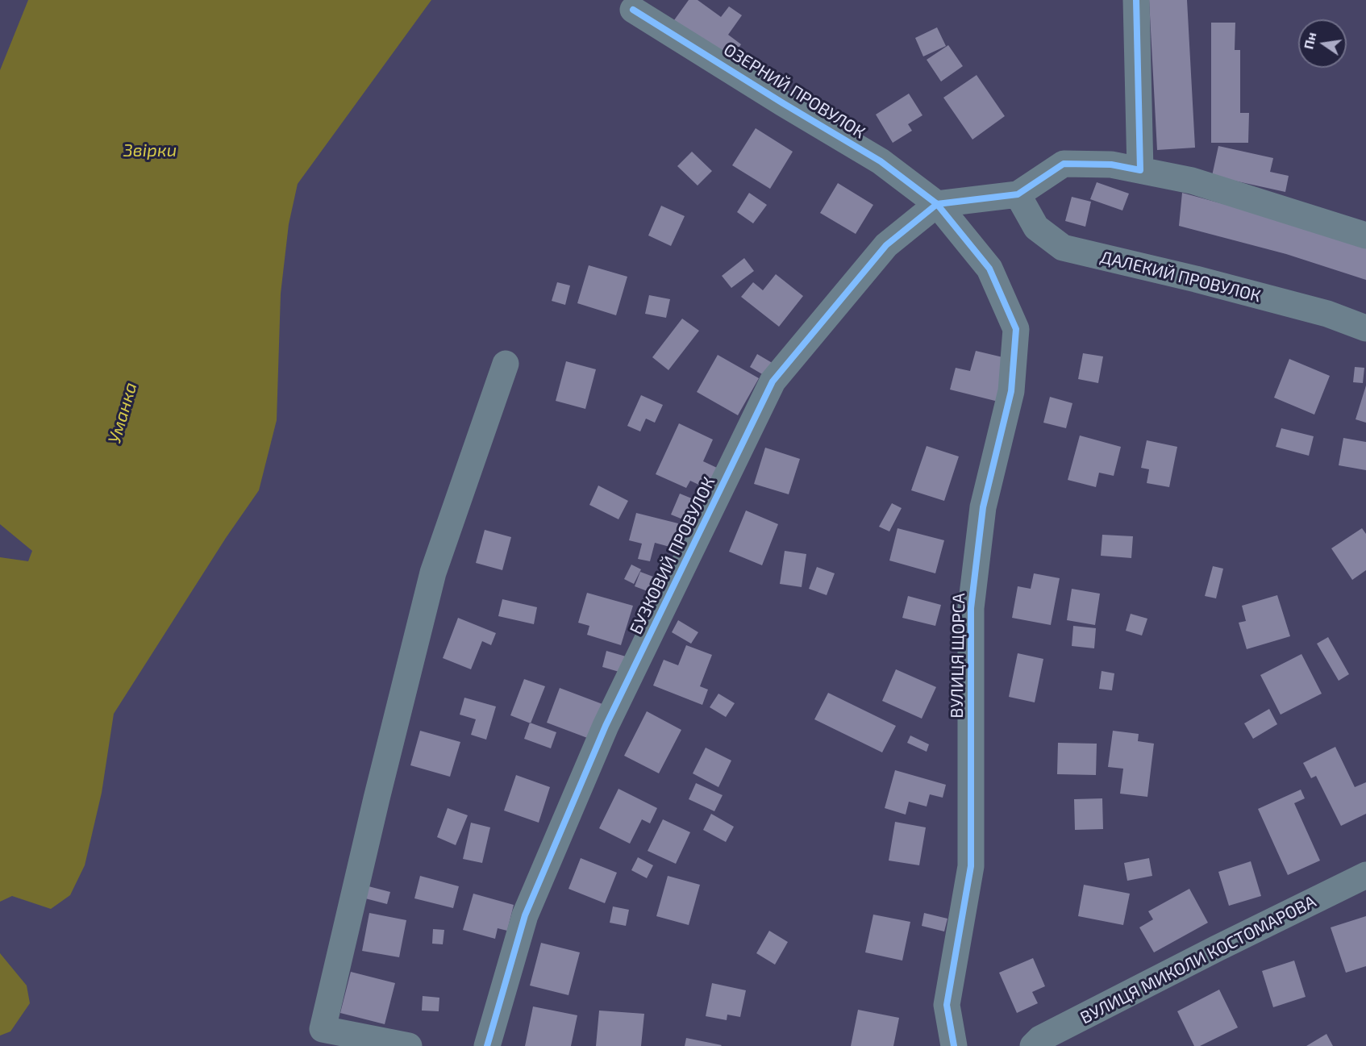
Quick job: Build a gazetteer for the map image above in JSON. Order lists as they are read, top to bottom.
{
  "streets": {
    "street": [
      "ОЗЕРНИЙ ПРОВУЛОК",
      "ДАЛЕКИЙ ПРОВУЛОК",
      "БУЗКОВИЙ ПРОВУЛОК",
      "ВУЛИЦЯ ЩОРСА",
      "ВУЛИЦЯ МИКОЛИ КОСТОМАРОВА"
    ]
  },
  "crossings": [
    ["ОЗЕРНИЙ ПРОВУЛОК", "БУЗКОВИЙ ПРОВУЛОК"],
    ["ОЗЕРНИЙ ПРОВУЛОК", "ВУЛИЦЯ ЩОРСА"],
    ["БУЗКОВИЙ ПРОВУЛОК", "ВУЛИЦЯ ЩОРСА"]
  ],
  "water": ["Звірки", "Уманка"],
  "north": "left"
}
